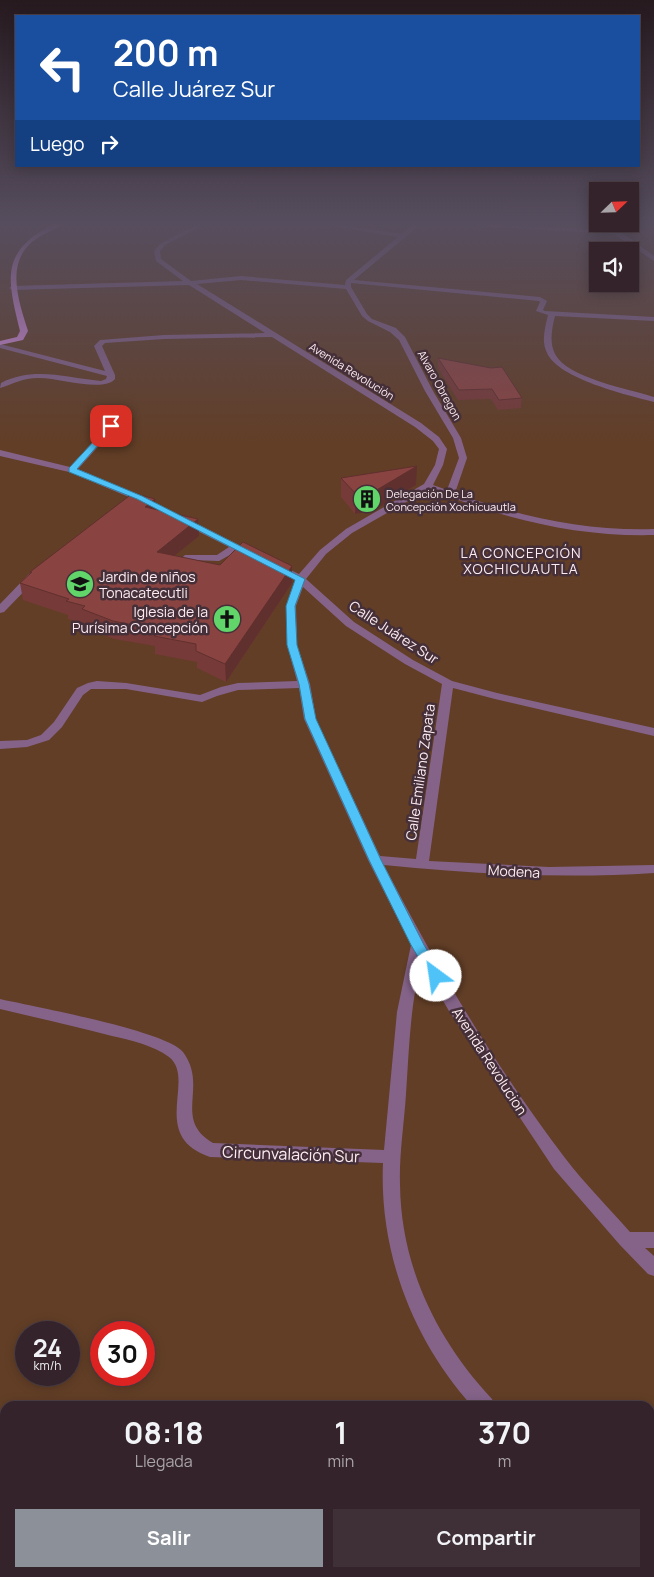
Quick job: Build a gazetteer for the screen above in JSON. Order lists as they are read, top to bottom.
{
  "streets": {
    "street": [
      "Avenida Revolución",
      "Alvaro Obregon",
      "Calle Juárez Sur",
      "Calle Emiliano Zapata",
      "Modena",
      "Avenida Revolucion",
      "Circunvalación Sur"
    ]
  },
  "crossings": [
    ["Avenida Revolución", "Avenida Revolucion"],
    ["Calle Juárez Sur", "Calle Emiliano Zapata"],
    ["Calle Juárez Sur", "Avenida Revolucion"],
    ["Calle Emiliano Zapata", "Modena"],
    ["Modena", "Avenida Revolucion"]
  ],
  "districts": ["LA CONCEPCIÓN XOCHICUAUTLA"],
  "places": {
    "building": ["Delegación De La Concepción Xochicuautla"],
    "school or university": ["Jardin de niños Tonacatecutli"],
    "church": ["Iglesia de la Purísima Concepción"]
  },
  "north": "top right",
  "page": {
    "turn": ["200 m", "Calle Juárez Sur"],
    "then": "Luego",
    "speed": "24 km/h",
    "limit": "30",
    "eta": [
      "08:18",
      "Llegada",
      "1",
      "min",
      "370",
      "m"
    ],
    "buttons": ["Salir", "Compartir"]
  }
}
